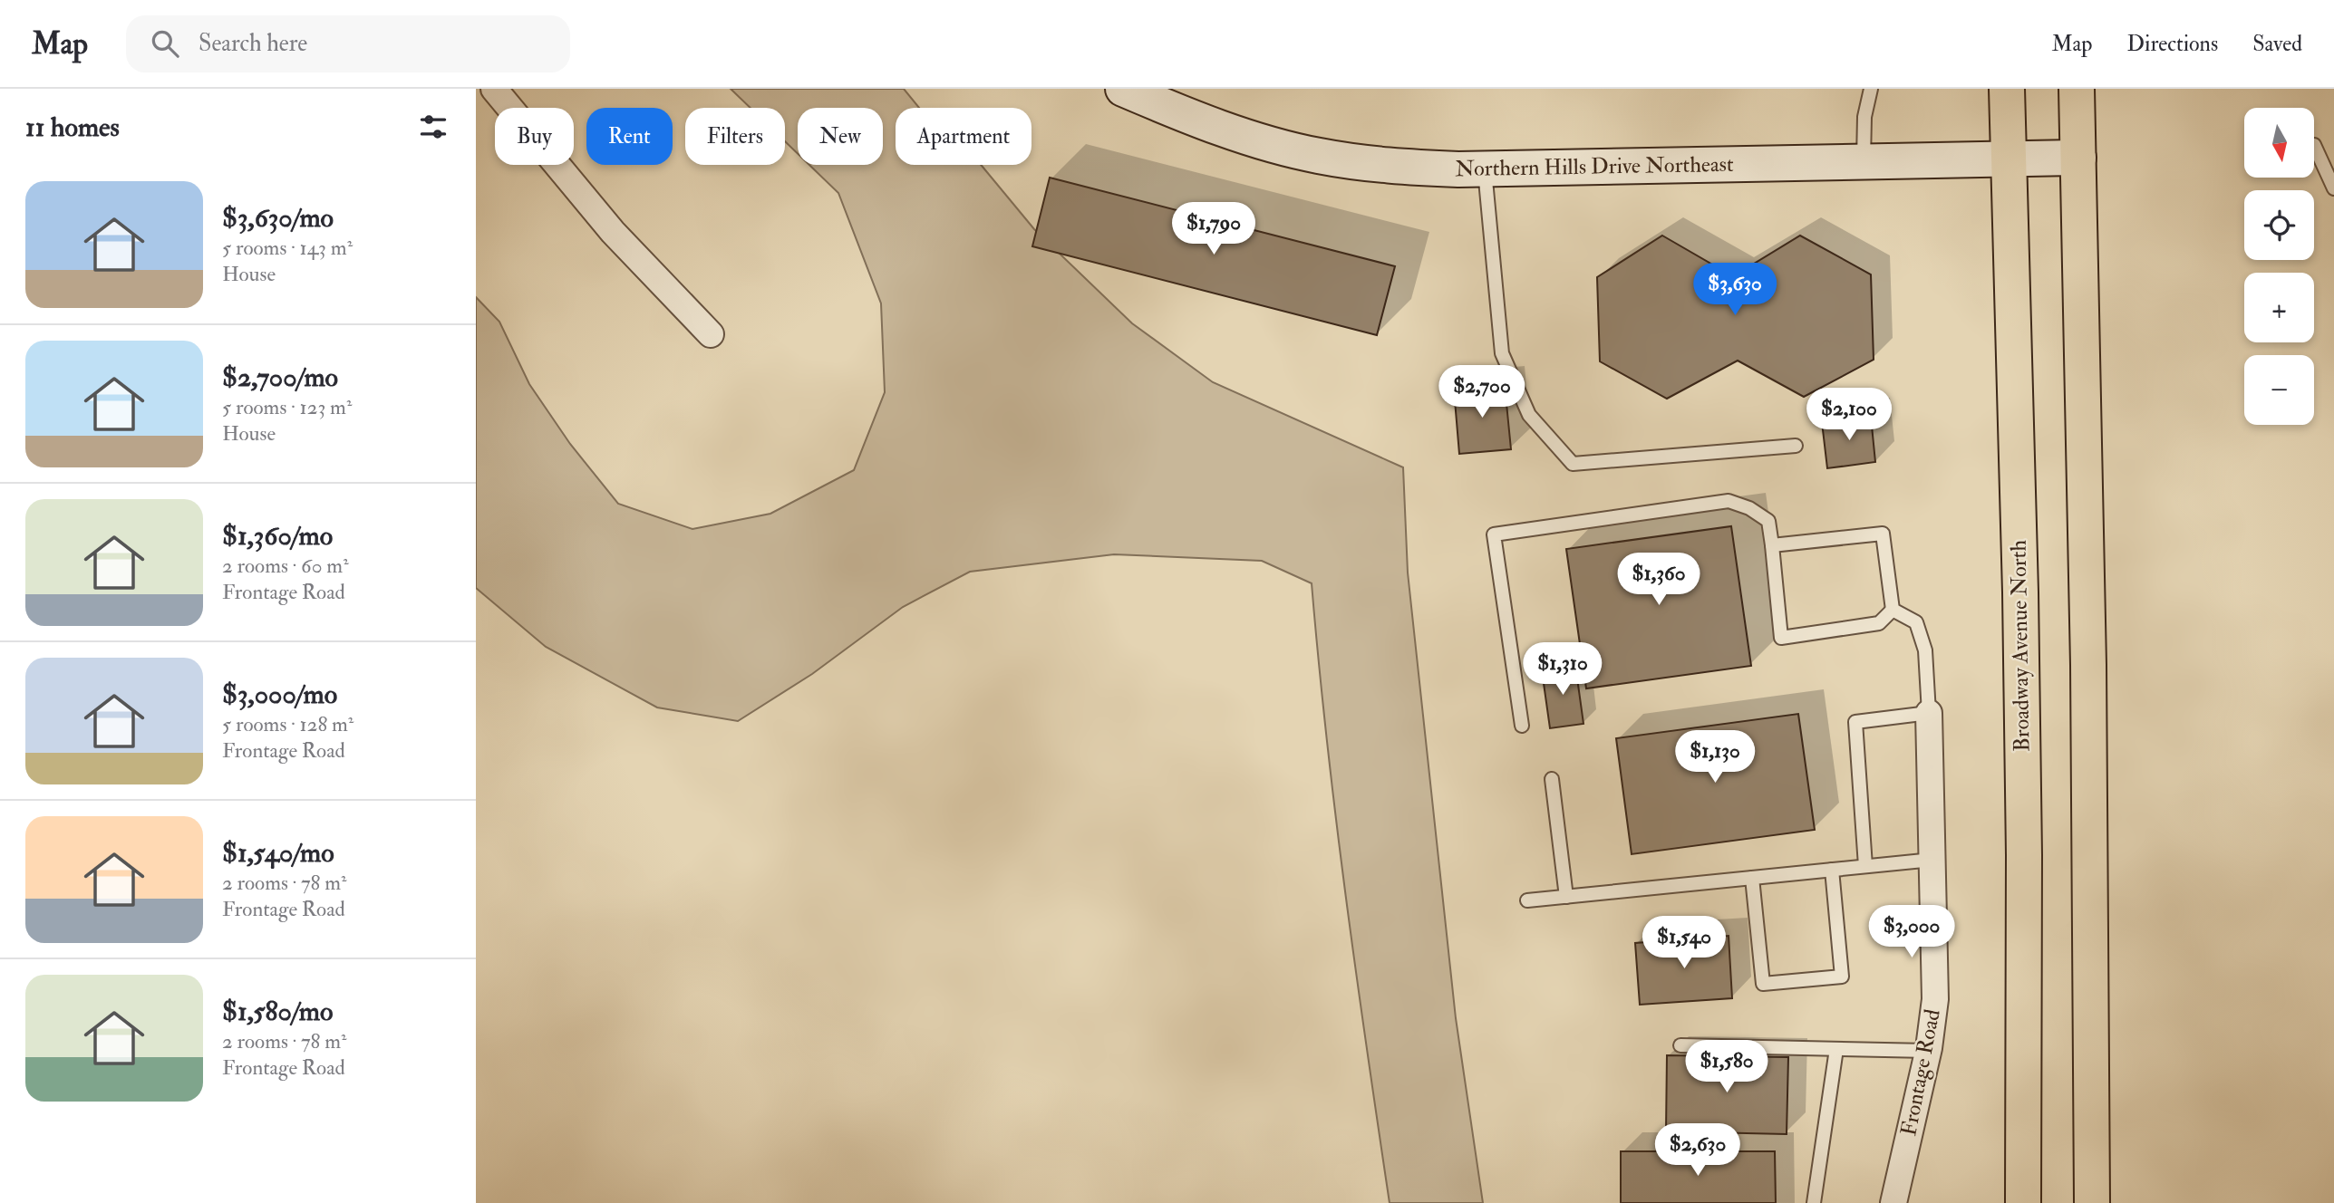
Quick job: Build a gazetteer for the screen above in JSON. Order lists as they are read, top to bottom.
{
  "streets": {
    "main road": ["Broadway Avenue North"],
    "street": ["Northern Hills Drive Northeast", "Frontage Road"]
  },
  "crossings": [
    ["Northern Hills Drive Northeast", "Broadway Avenue North"]
  ],
  "north": "bottom",
  "page": {
    "header": "Map",
    "search": "Search here",
    "nav": ["Map", "Directions", "Saved"],
    "heading": "11 homes",
    "map_buttons": ["+", "−"],
    "chip": [
      "Buy",
      "Rent",
      "Filters",
      "New",
      "Apartment"
    ],
    "list": [
      {
        "name": "$3,630/mo",
        "note": "5 rooms · 143 m² · House"
      },
      {
        "name": "$2,700/mo",
        "note": "5 rooms · 123 m² · House"
      },
      {
        "name": "$1,360/mo",
        "note": "2 rooms · 60 m² · Frontage Road"
      },
      {
        "name": "$3,000/mo",
        "note": "5 rooms · 128 m² · Frontage Road"
      },
      {
        "name": "$1,540/mo",
        "note": "2 rooms · 78 m² · Frontage Road"
      },
      {
        "name": "$1,580/mo",
        "note": "2 rooms · 78 m² · Frontage Road"
      }
    ],
    "price": [
      "$1,790",
      "$3,630",
      "$2,700",
      "$2,100",
      "$1,360",
      "$1,310",
      "$1,130",
      "$3,000",
      "$1,540",
      "$1,580",
      "$2,630"
    ]
  }
}
